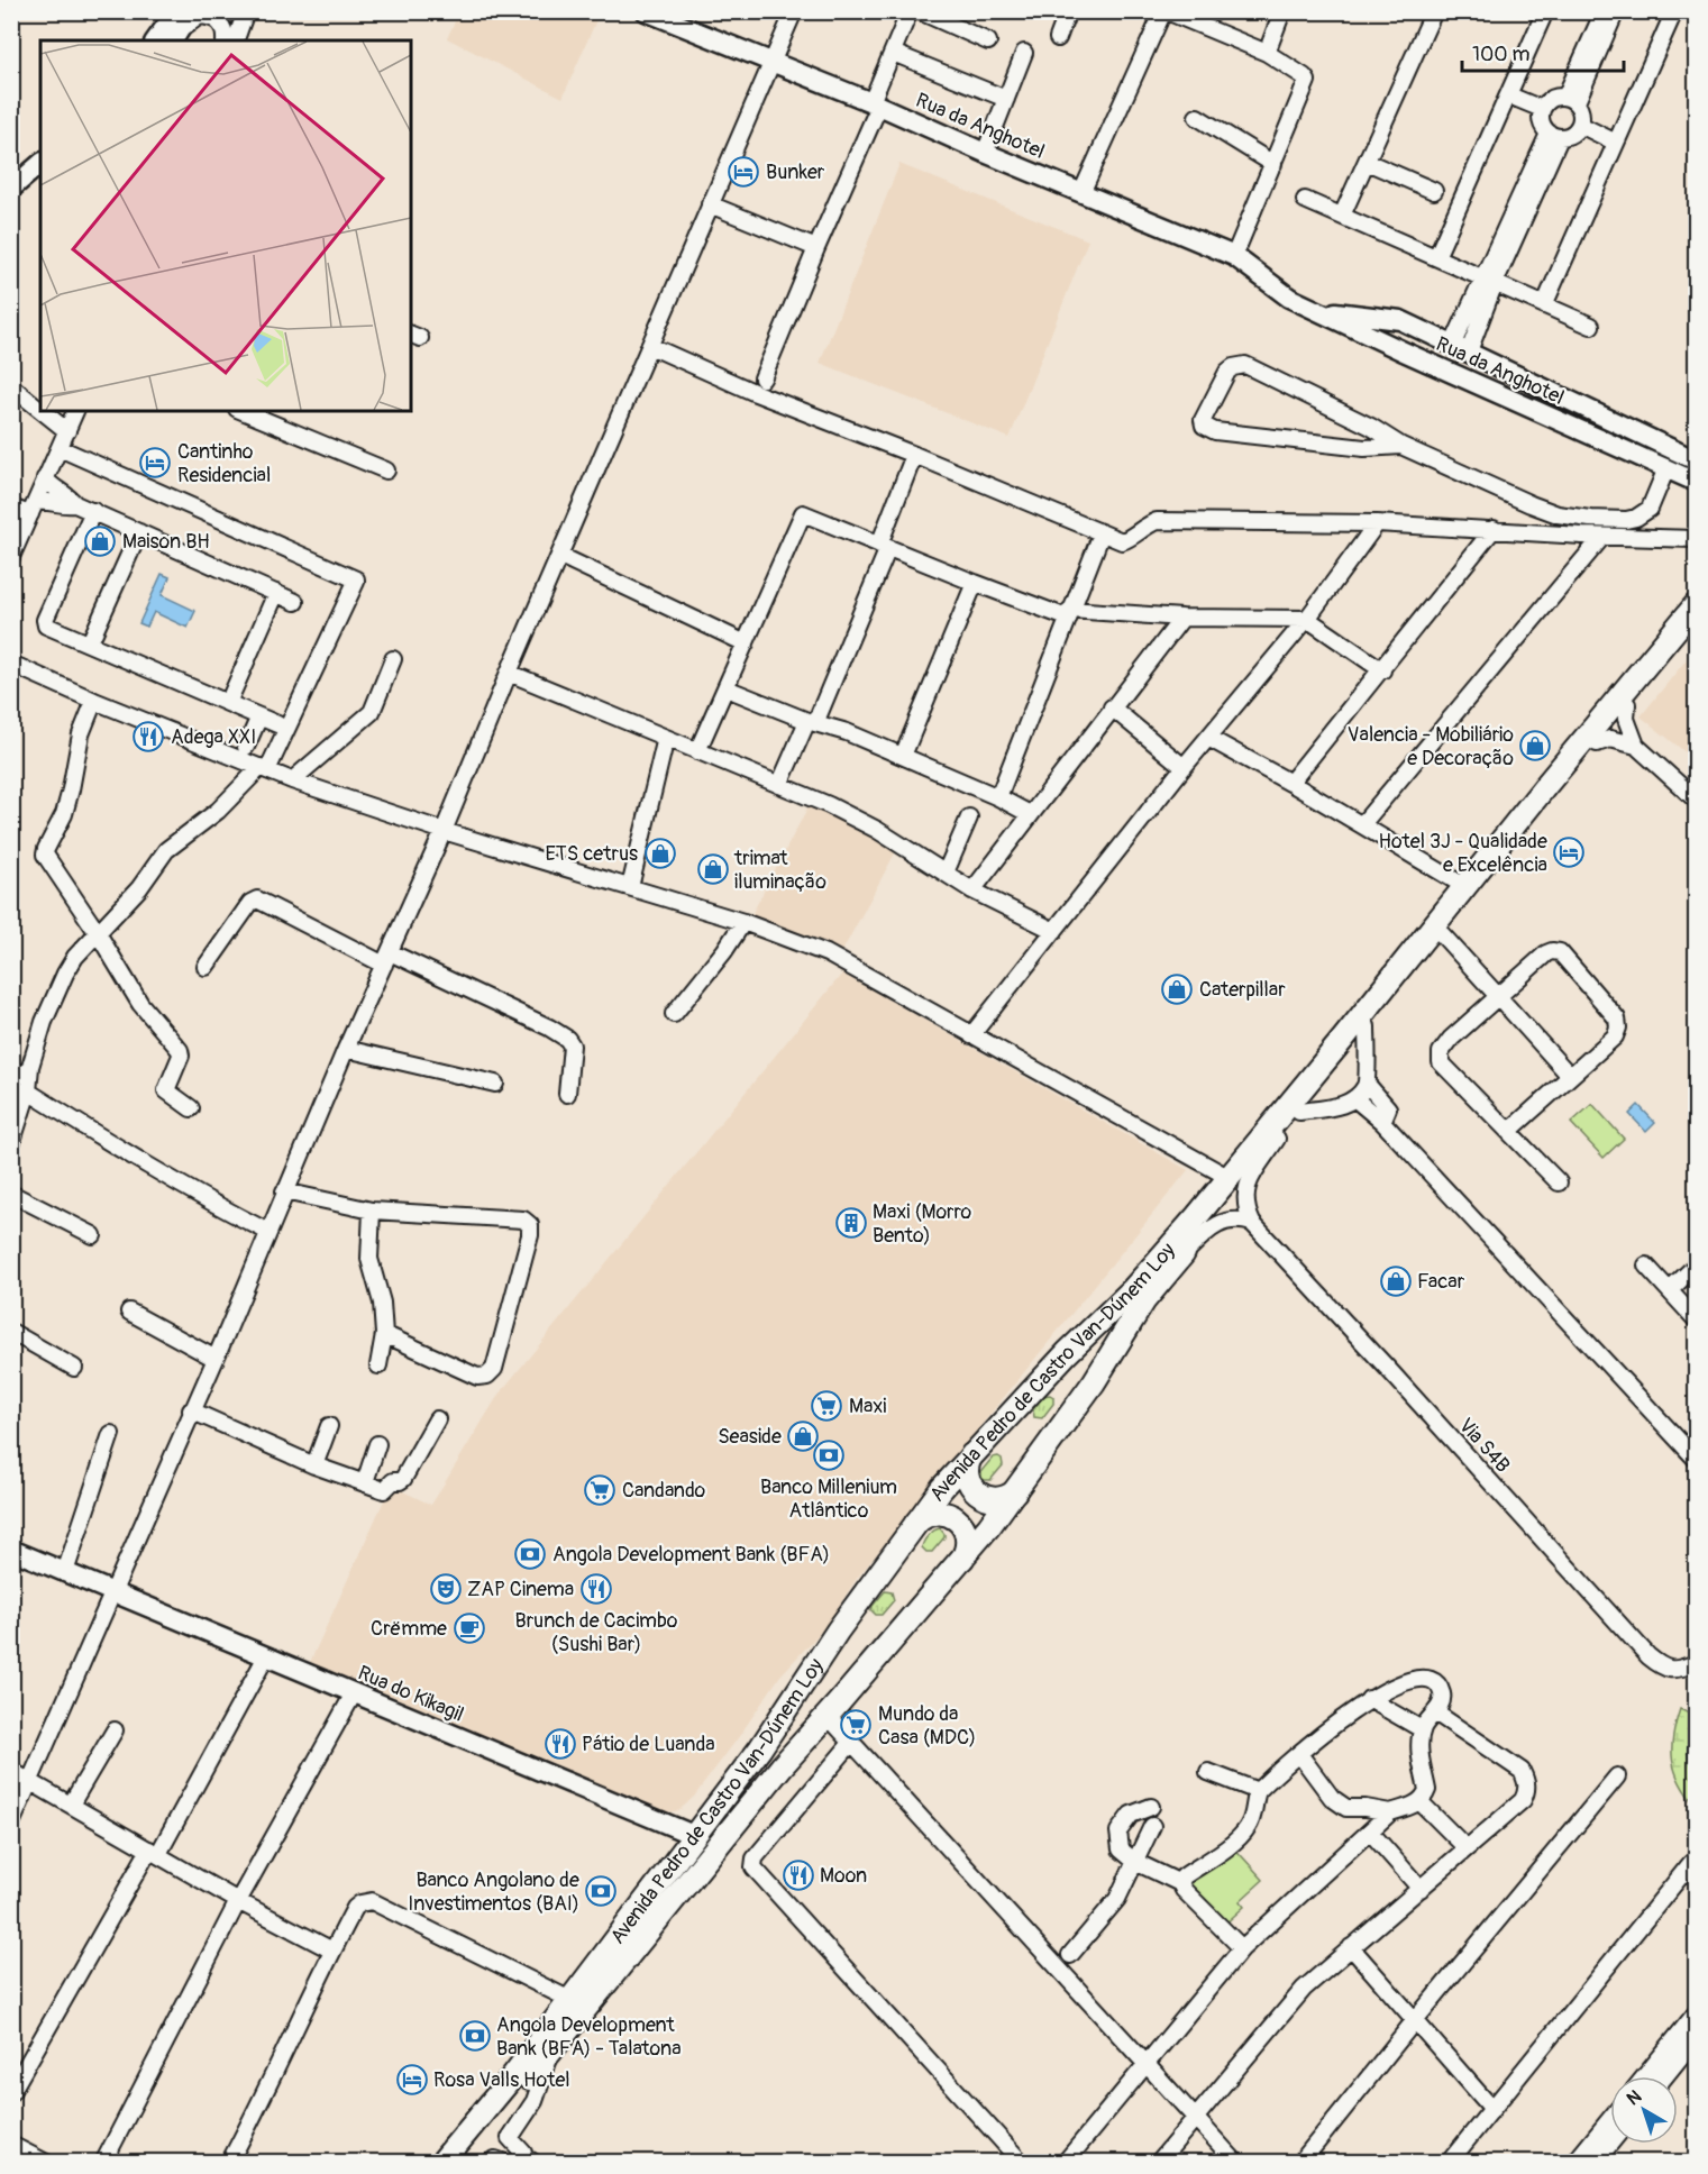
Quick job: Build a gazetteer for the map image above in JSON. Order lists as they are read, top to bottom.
{
  "streets": {
    "highway": ["Avenida Pedro de Castro Van-Dúnem Loy"],
    "main road": ["Rua da Anghotel", "Rua do Kikagil"],
    "street": ["Via S4B"]
  },
  "crossings": [
    ["Avenida Pedro de Castro Van-Dúnem Loy", "Rua do Kikagil"]
  ],
  "places": {
    "hotel": [
      "Bunker",
      "Cantinho Residencial",
      "Hotel 3J - Qualidade e Excelência",
      "Rosa Valls Hotel"
    ],
    "shop": [
      "Maison BH",
      "Valencia - Mobiliário e Decoração",
      "ETS cetrus",
      "trimat iluminação",
      "Caterpillar",
      "Facar",
      "Seaside"
    ],
    "restaurant": [
      "Adega XXI",
      "Brunch de Cacimbo (Sushi Bar)",
      "Pátio de Luanda",
      "Moon"
    ],
    "building": ["Maxi (Morro Bento)"],
    "supermarket": ["Maxi", "Candando", "Mundo da Casa (MDC)"],
    "bank": [
      "Banco Millenium Atlântico",
      "Angola Development Bank (BFA)",
      "Banco Angolano de Investimentos (BAI)",
      "Angola Development Bank (BFA) - Talatona"
    ],
    "theatre": ["ZAP Cinema"],
    "cafe": ["Crëmme"]
  },
  "scale_bar": "100 m",
  "north": "top left"
}
